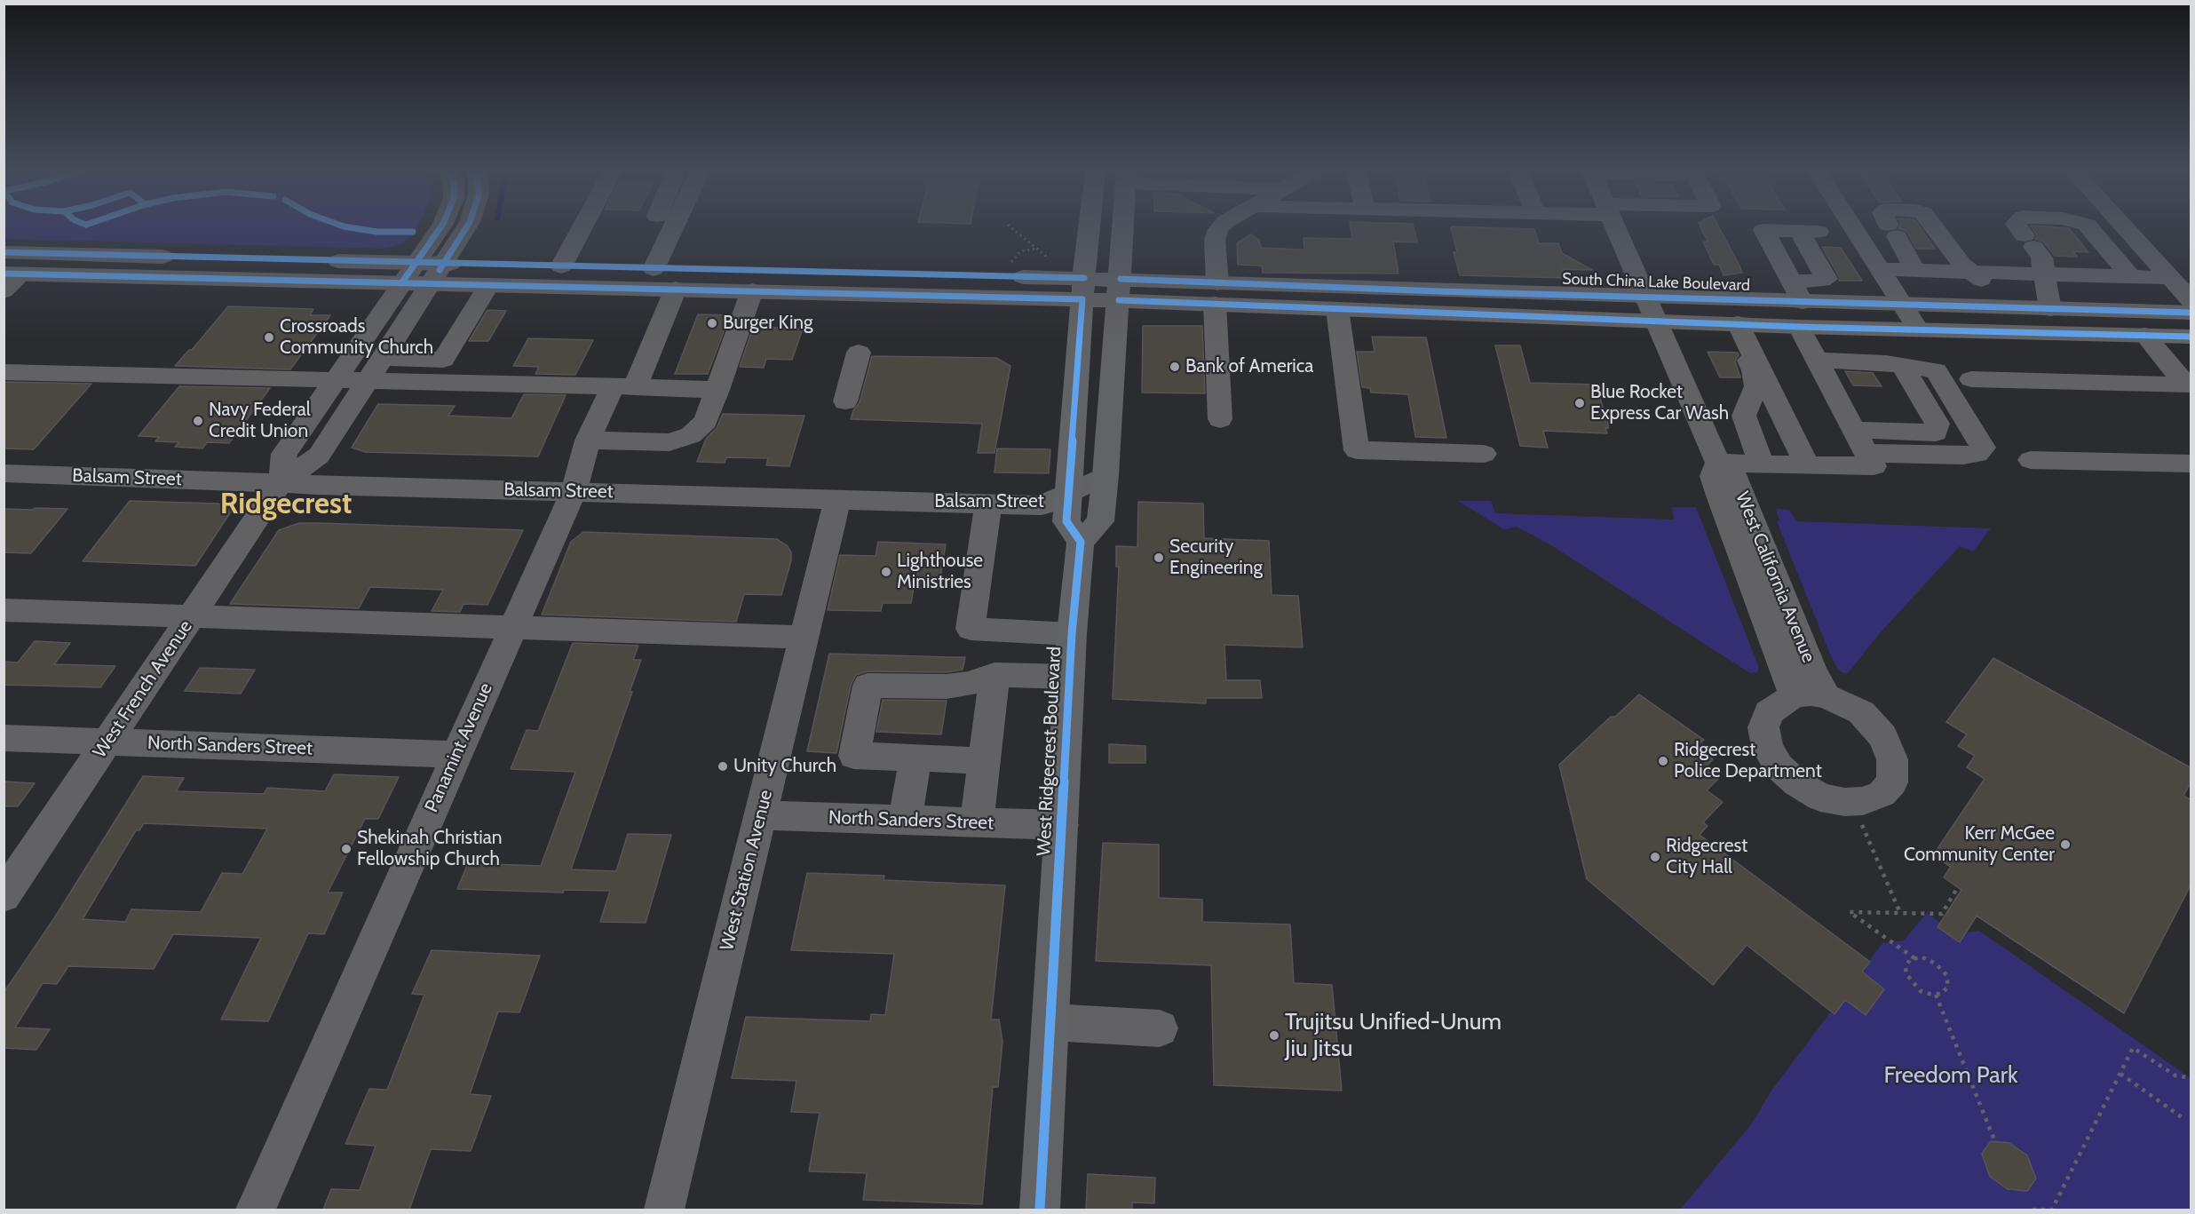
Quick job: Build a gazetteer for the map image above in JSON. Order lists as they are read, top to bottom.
{
  "streets": {
    "main road": ["South China Lake Boulevard", "West Ridgecrest Boulevard"],
    "street": [
      "Balsam Street",
      "West California Avenue",
      "West French Avenue",
      "North Sanders Street",
      "Panamint Avenue",
      "West Station Avenue"
    ]
  },
  "crossings": [
    ["South China Lake Boulevard", "West California Avenue"],
    ["Balsam Street", "West French Avenue"],
    ["Balsam Street", "Panamint Avenue"],
    ["Balsam Street", "West Station Avenue"],
    ["West French Avenue", "North Sanders Street"],
    ["North Sanders Street", "Panamint Avenue"],
    ["North Sanders Street", "West Ridgecrest Boulevard"],
    ["North Sanders Street", "West Station Avenue"]
  ],
  "districts": ["Ridgecrest"],
  "parks": ["Freedom Park"],
  "places": [
    "Burger King",
    "Crossroads Community Church",
    "Bank of America",
    "Blue Rocket Express Car Wash",
    "Navy Federal Credit Union",
    "Security Engineering",
    "Lighthouse Ministries",
    "Ridgecrest Police Department",
    "Unity Church",
    "Kerr McGee Community Center",
    "Shekinah Christian Fellowship Church",
    "Ridgecrest City Hall",
    "Trujitsu Unified-Unum Jiu Jitsu"
  ]
}
